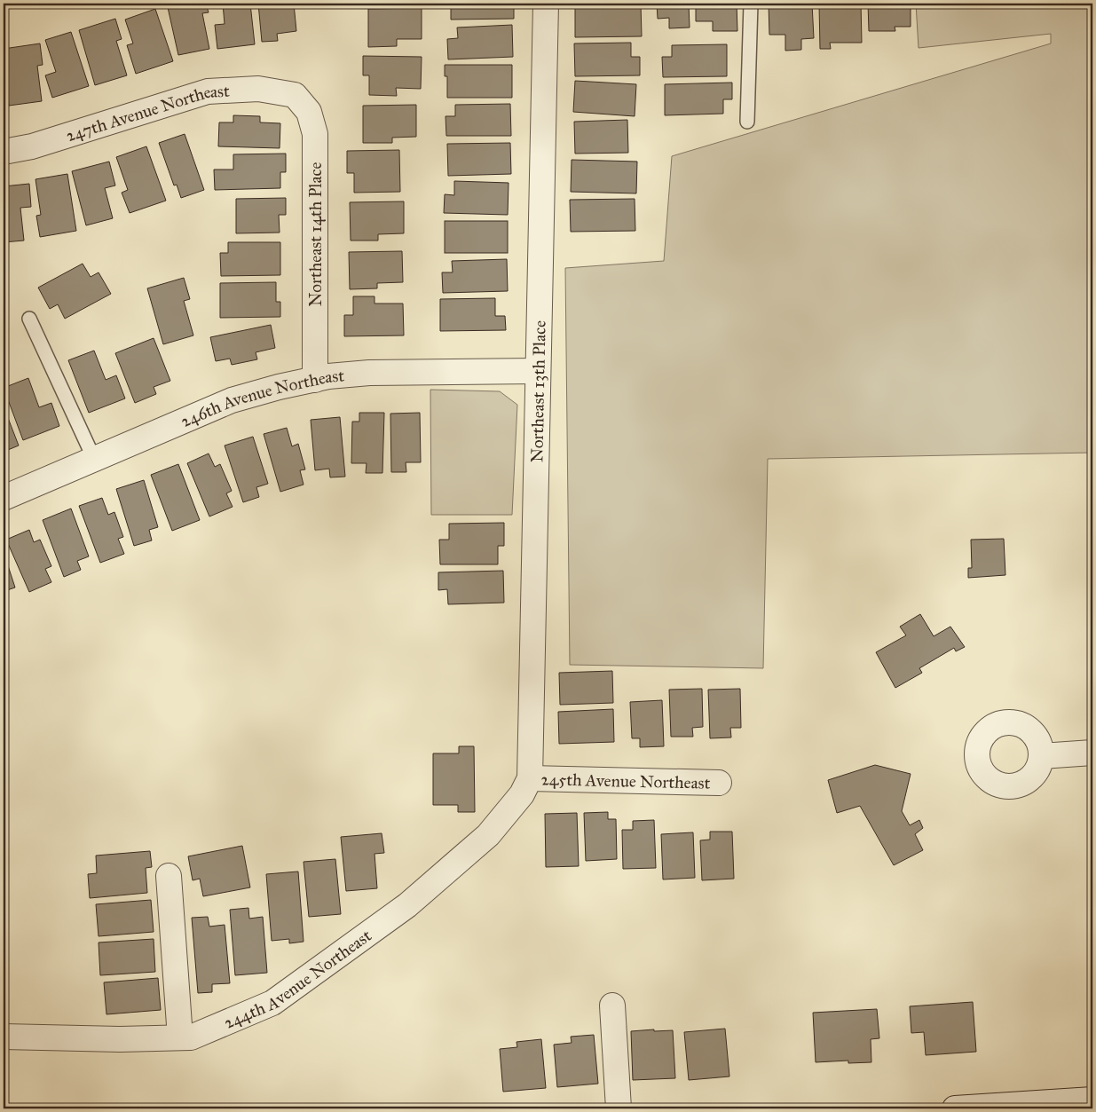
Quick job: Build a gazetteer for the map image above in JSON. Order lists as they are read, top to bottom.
{
  "streets": {
    "street": [
      "247th Avenue Northeast",
      "Northeast 14th Place",
      "Northeast 13th Place",
      "246th Avenue Northeast",
      "245th Avenue Northeast",
      "244th Avenue Northeast"
    ]
  },
  "crossings": [
    ["247th Avenue Northeast", "Northeast 14th Place"],
    ["Northeast 14th Place", "246th Avenue Northeast"],
    ["Northeast 13th Place", "246th Avenue Northeast"],
    ["Northeast 13th Place", "245th Avenue Northeast"],
    ["Northeast 13th Place", "244th Avenue Northeast"],
    ["245th Avenue Northeast", "244th Avenue Northeast"]
  ]
}
